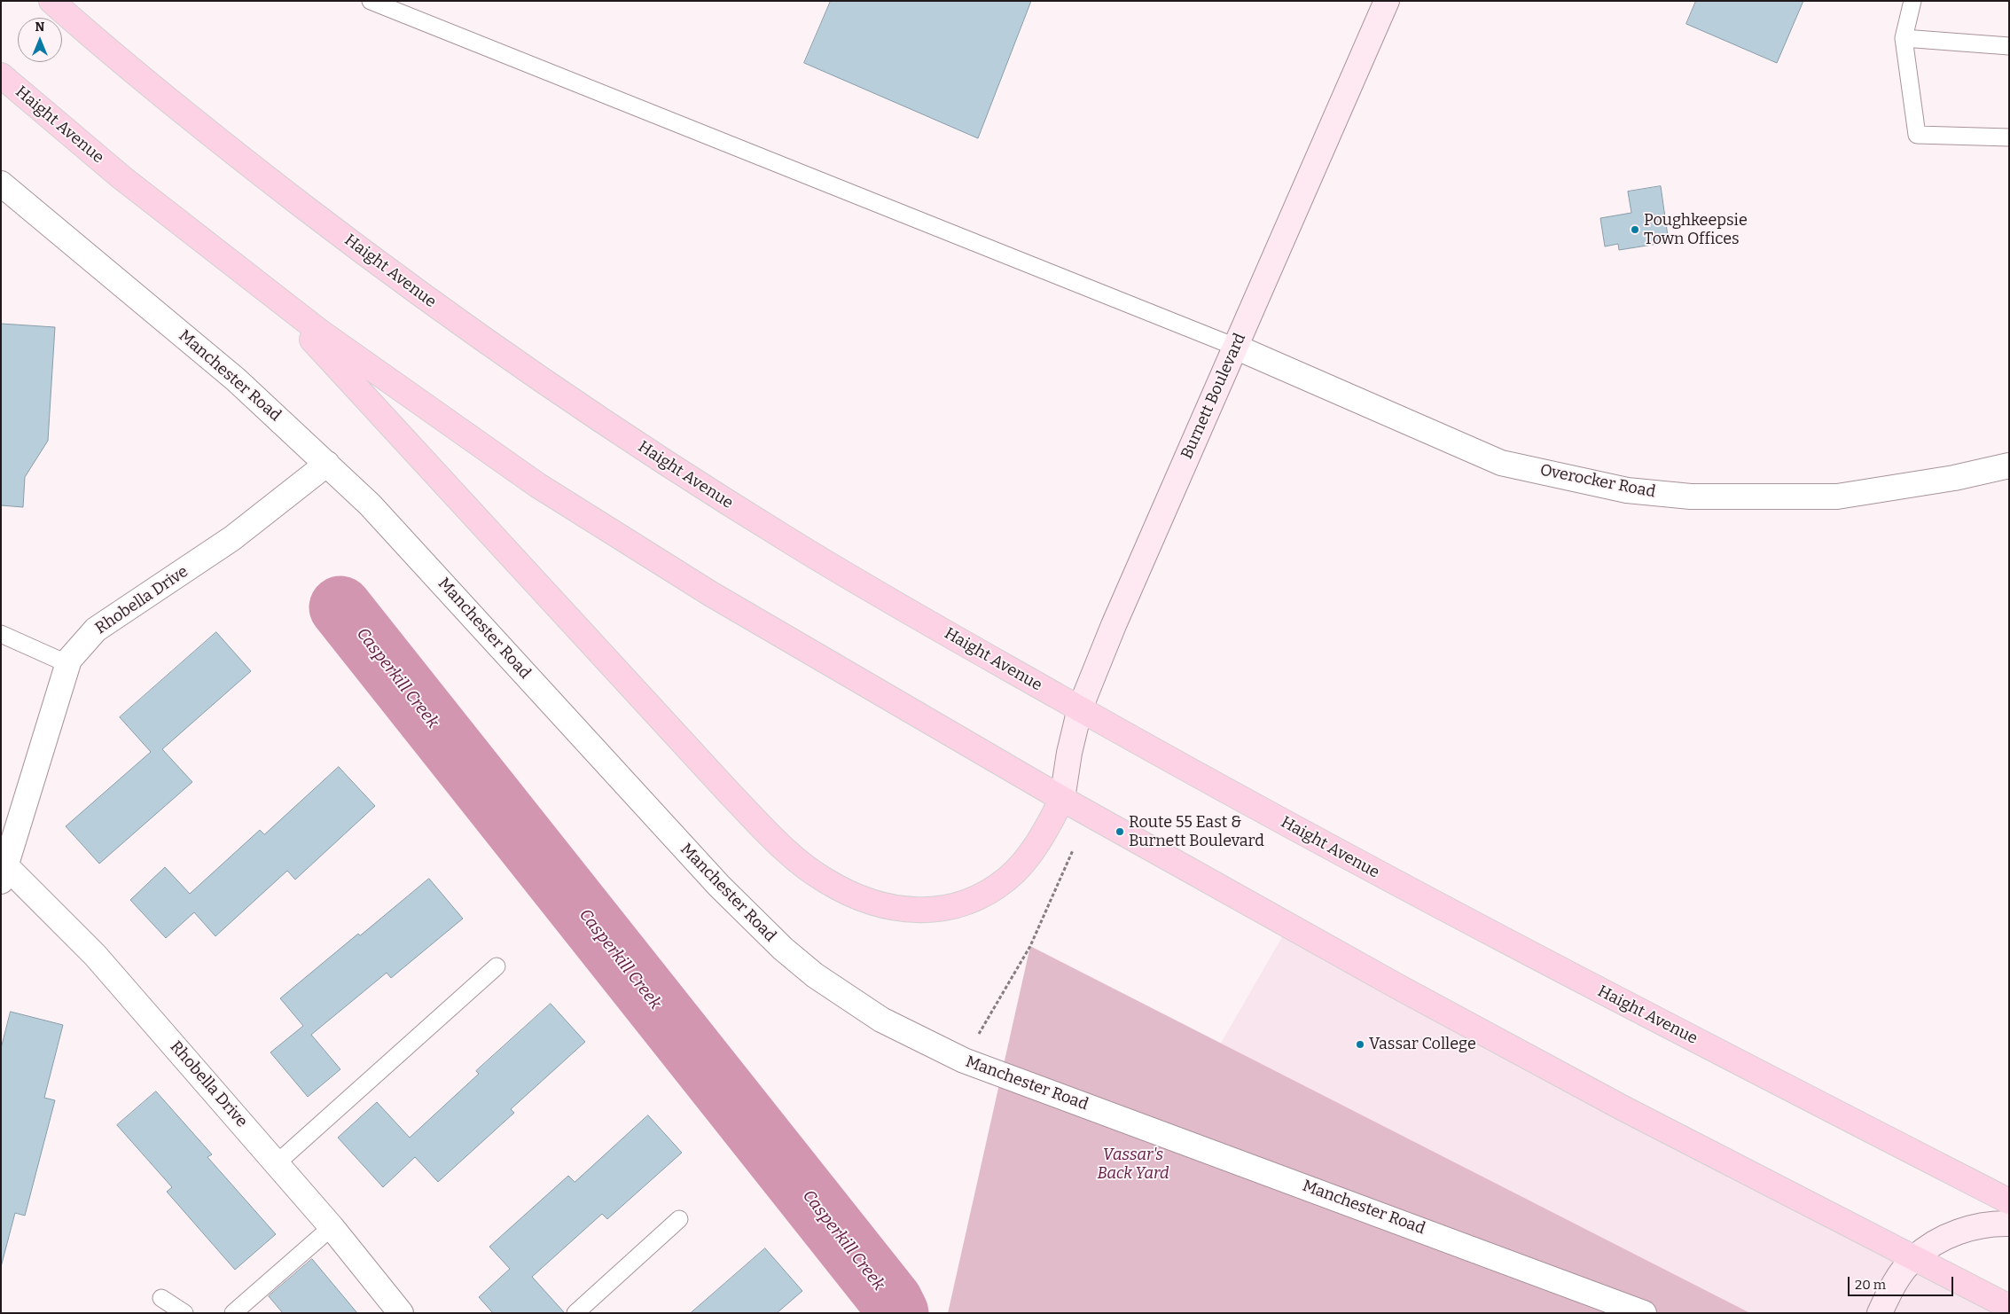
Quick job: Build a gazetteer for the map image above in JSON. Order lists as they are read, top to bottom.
{
  "streets": {
    "main road": ["Haight Avenue"],
    "street": [
      "Manchester Road",
      "Burnett Boulevard",
      "Overocker Road",
      "Rhobella Drive"
    ]
  },
  "crossings": [
    ["Haight Avenue", "Burnett Boulevard"],
    ["Manchester Road", "Rhobella Drive"],
    ["Burnett Boulevard", "Overocker Road"]
  ],
  "water": ["Casperkill Creek"],
  "parks": ["Vassar's Back Yard"],
  "places": ["Poughkeepsie Town Offices", "Route 55 East & Burnett Boulevard", "Vassar College"],
  "scale_bar": "20 m",
  "north": "top"
}
